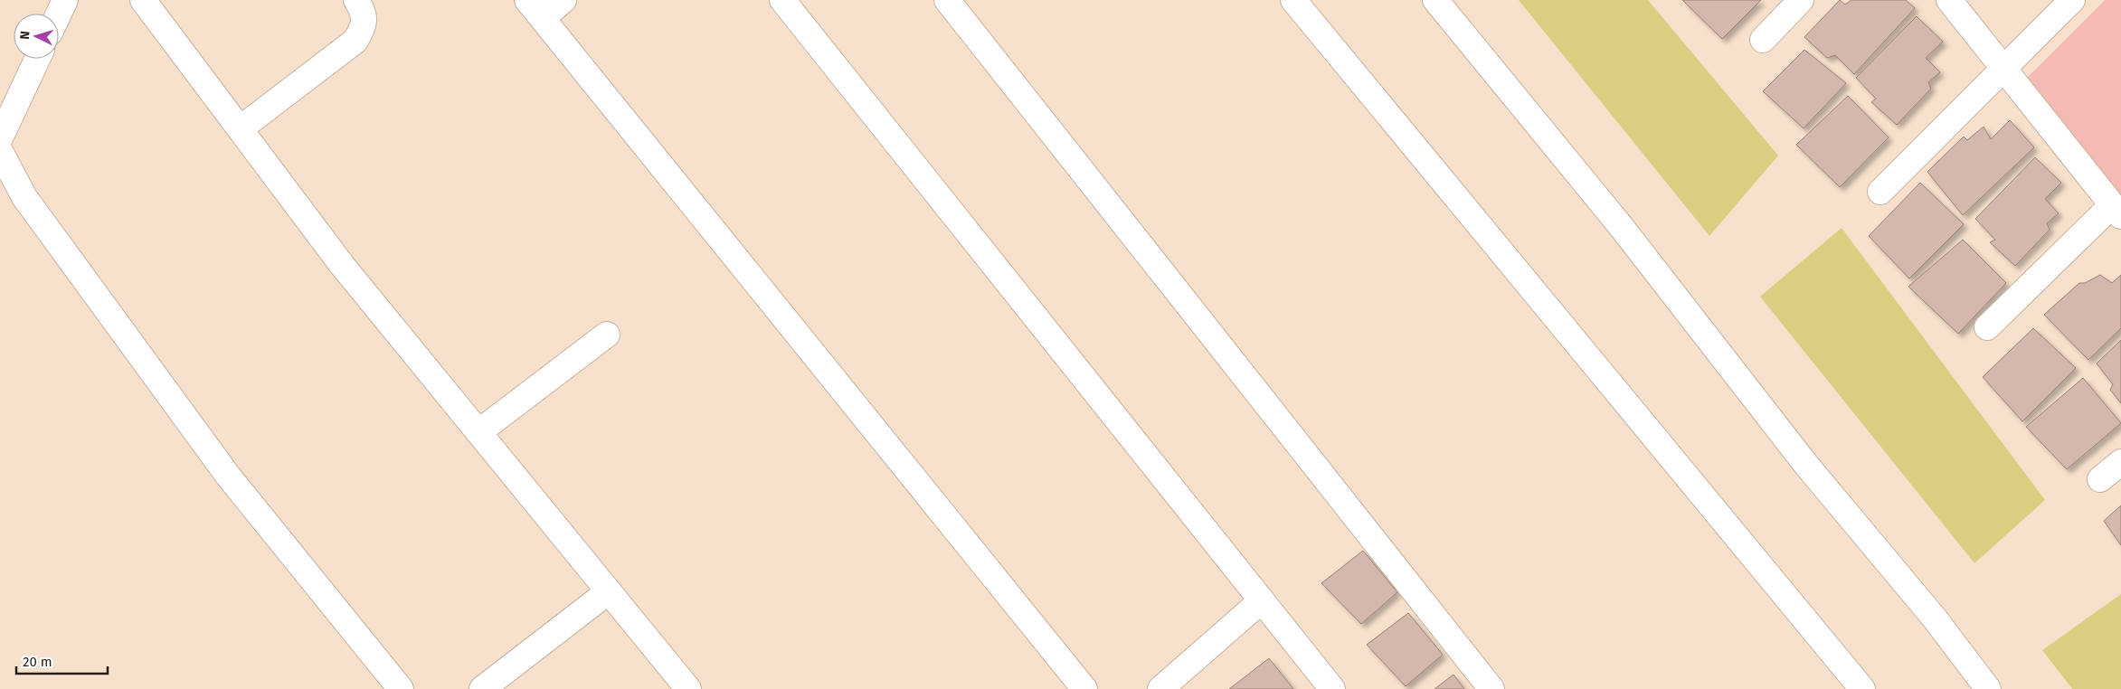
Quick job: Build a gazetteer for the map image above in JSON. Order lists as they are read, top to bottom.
{
  "scale_bar": "20 m",
  "north": "left"
}
